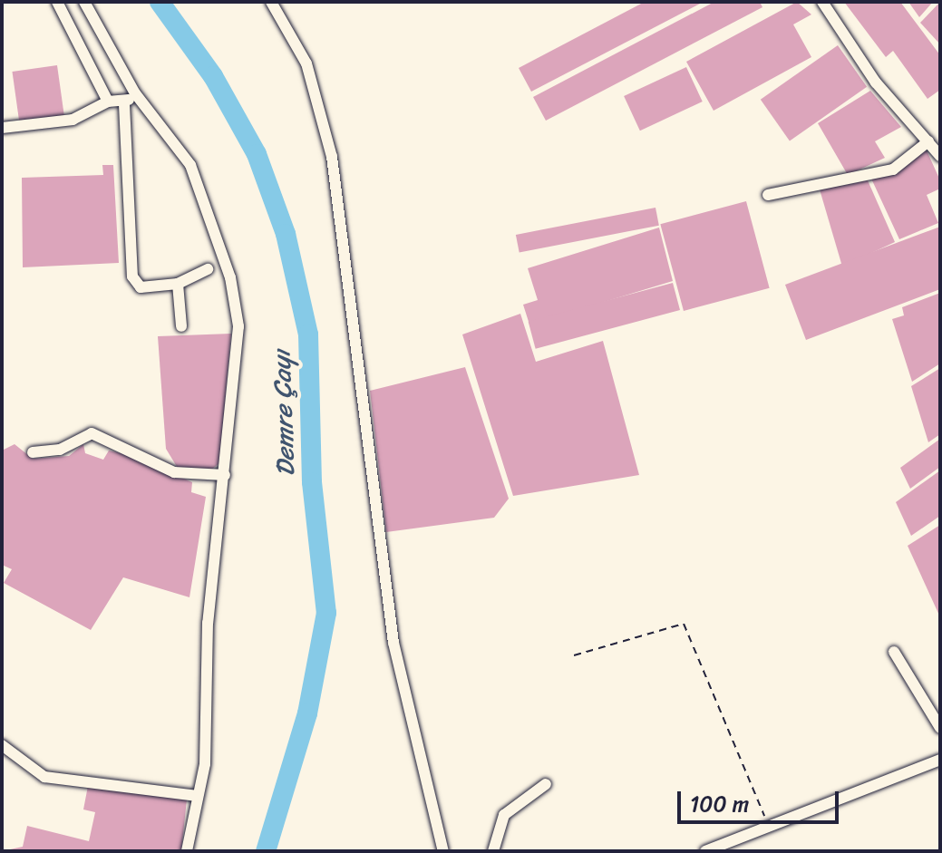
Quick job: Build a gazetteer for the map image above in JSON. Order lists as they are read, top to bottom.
{
  "water": ["Demre Çayı"],
  "scale_bar": "100 m"
}
